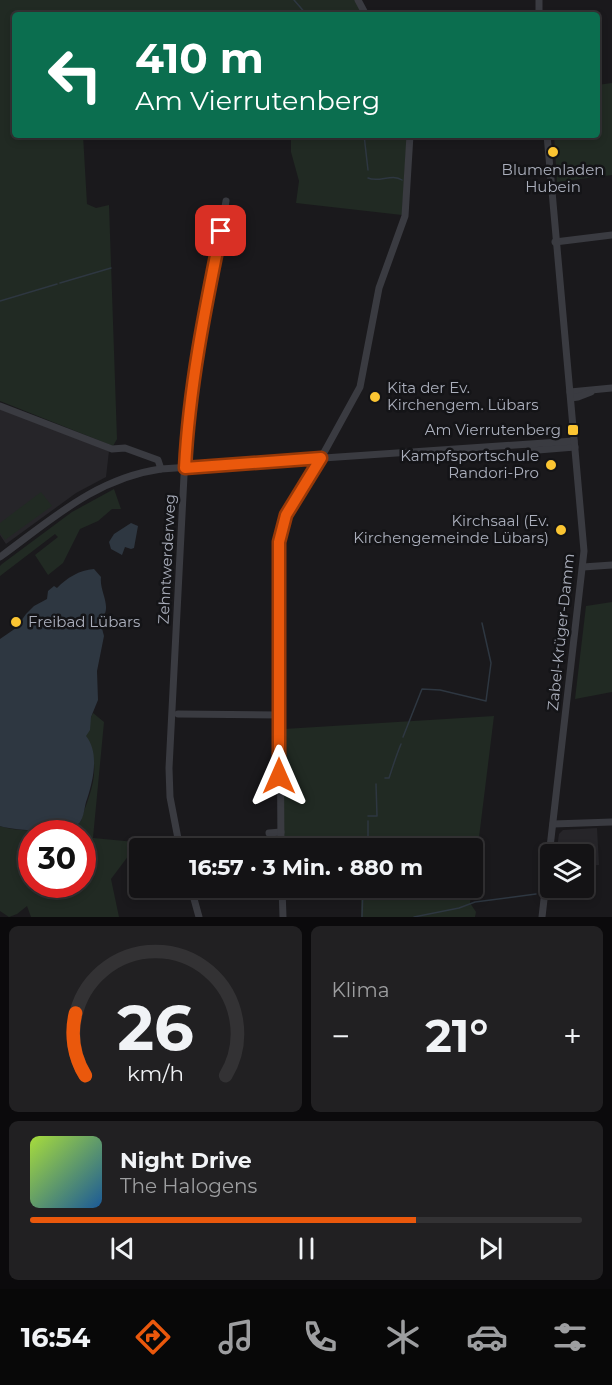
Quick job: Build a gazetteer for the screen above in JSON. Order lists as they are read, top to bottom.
{
  "streets": {
    "street": ["Zehntwerderweg", "Zabel-Krüger-Damm"]
  },
  "places": {
    "other": [
      "Blumenladen Hubein",
      "Kita der Ev. Kirchengem. Lübars",
      "Kampfsportschule Randori-Pro",
      "Kirchsaal (Ev. Kirchengemeinde Lübars)",
      "Freibad Lübars"
    ],
    "transit": ["Am Vierrutenberg"]
  },
  "page": {
    "turn": ["410 m", "Am Vierrutenberg"],
    "limit": "30",
    "trip": "16:57 · 3 Min. · 880 m",
    "tile": "Klima",
    "heat": ["−", "21°", "+"],
    "song": ["Night Drive", "The Halogens"],
    "tabs": "16:54",
    "gauge": ["26", "km/h"]
  }
}
